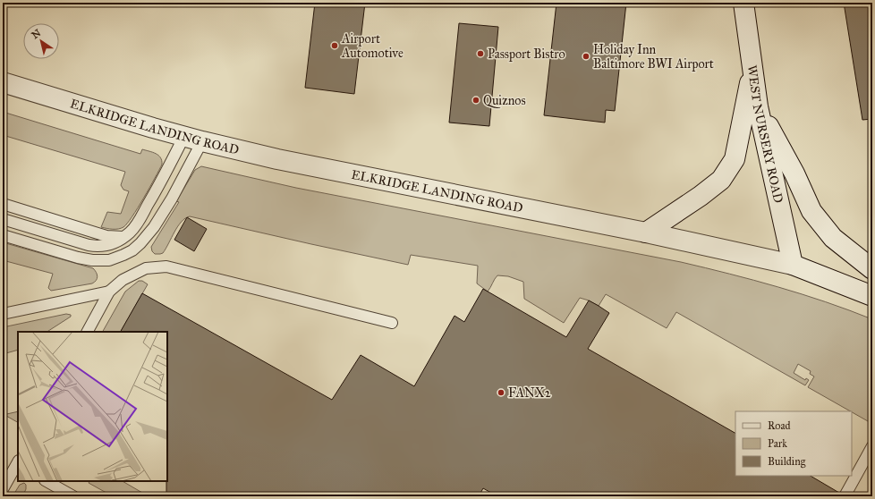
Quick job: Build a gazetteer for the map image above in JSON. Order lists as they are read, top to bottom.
{
  "streets": {
    "street": ["ELKRIDGE LANDING ROAD", "WEST NURSERY ROAD"]
  },
  "crossings": [
    ["ELKRIDGE LANDING ROAD", "WEST NURSERY ROAD"]
  ],
  "places": [
    "Airport Automotive",
    "Passport Bistro",
    "Holiday Inn Baltimore BWI Airport",
    "Quiznos",
    "FANX2"
  ],
  "legend": ["Road", "Park", "Building"],
  "north": "top left"
}
